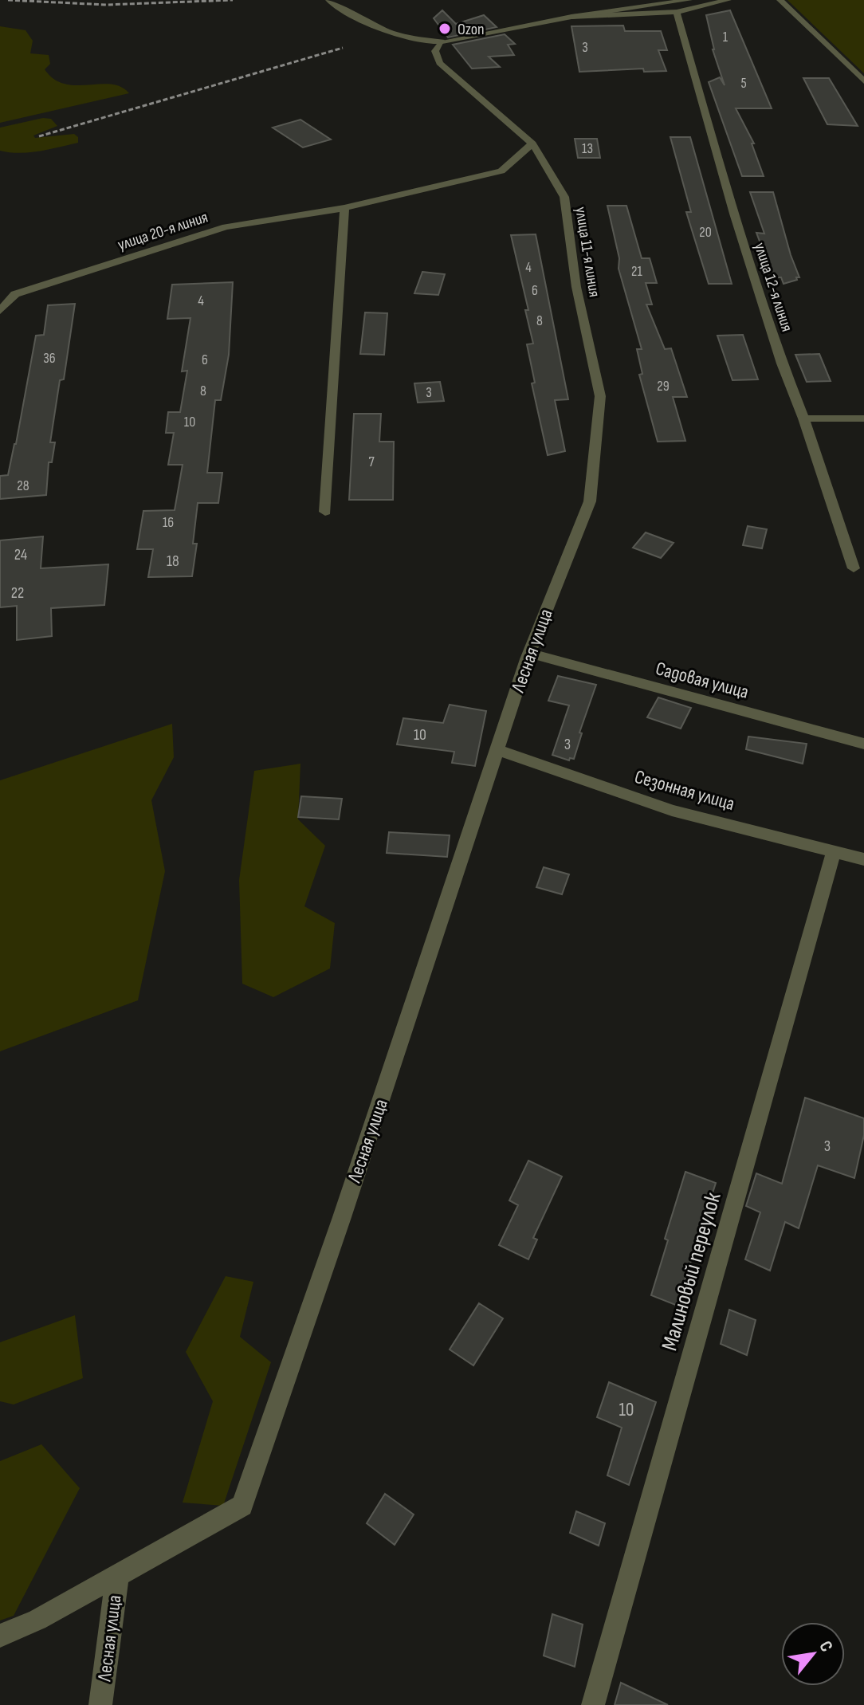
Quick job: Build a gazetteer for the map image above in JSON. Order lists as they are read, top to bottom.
{
  "streets": {
    "street": [
      "улица 20-я линия",
      "улица 11-я линия",
      "улица 12-я линия",
      "Лесная улица",
      "Садовая улица",
      "Сезонная улица",
      "Малиновый переулок"
    ]
  },
  "crossings": [
    ["улица 20-я линия", "улица 11-я линия"],
    ["улица 11-я линия", "Лесная улица"],
    ["Лесная улица", "Садовая улица"],
    ["Лесная улица", "Сезонная улица"],
    ["Сезонная улица", "Малиновый переулок"]
  ],
  "places": ["Ozon"],
  "house_numbers": [
    "1",
    "3",
    "5",
    "13",
    "20",
    "4",
    "21",
    "6",
    "4",
    "8",
    "36",
    "6",
    "29",
    "8",
    "3",
    "10",
    "7",
    "28",
    "16",
    "24",
    "18",
    "22",
    "10",
    "3",
    "3",
    "10"
  ],
  "north": "top right"
}
